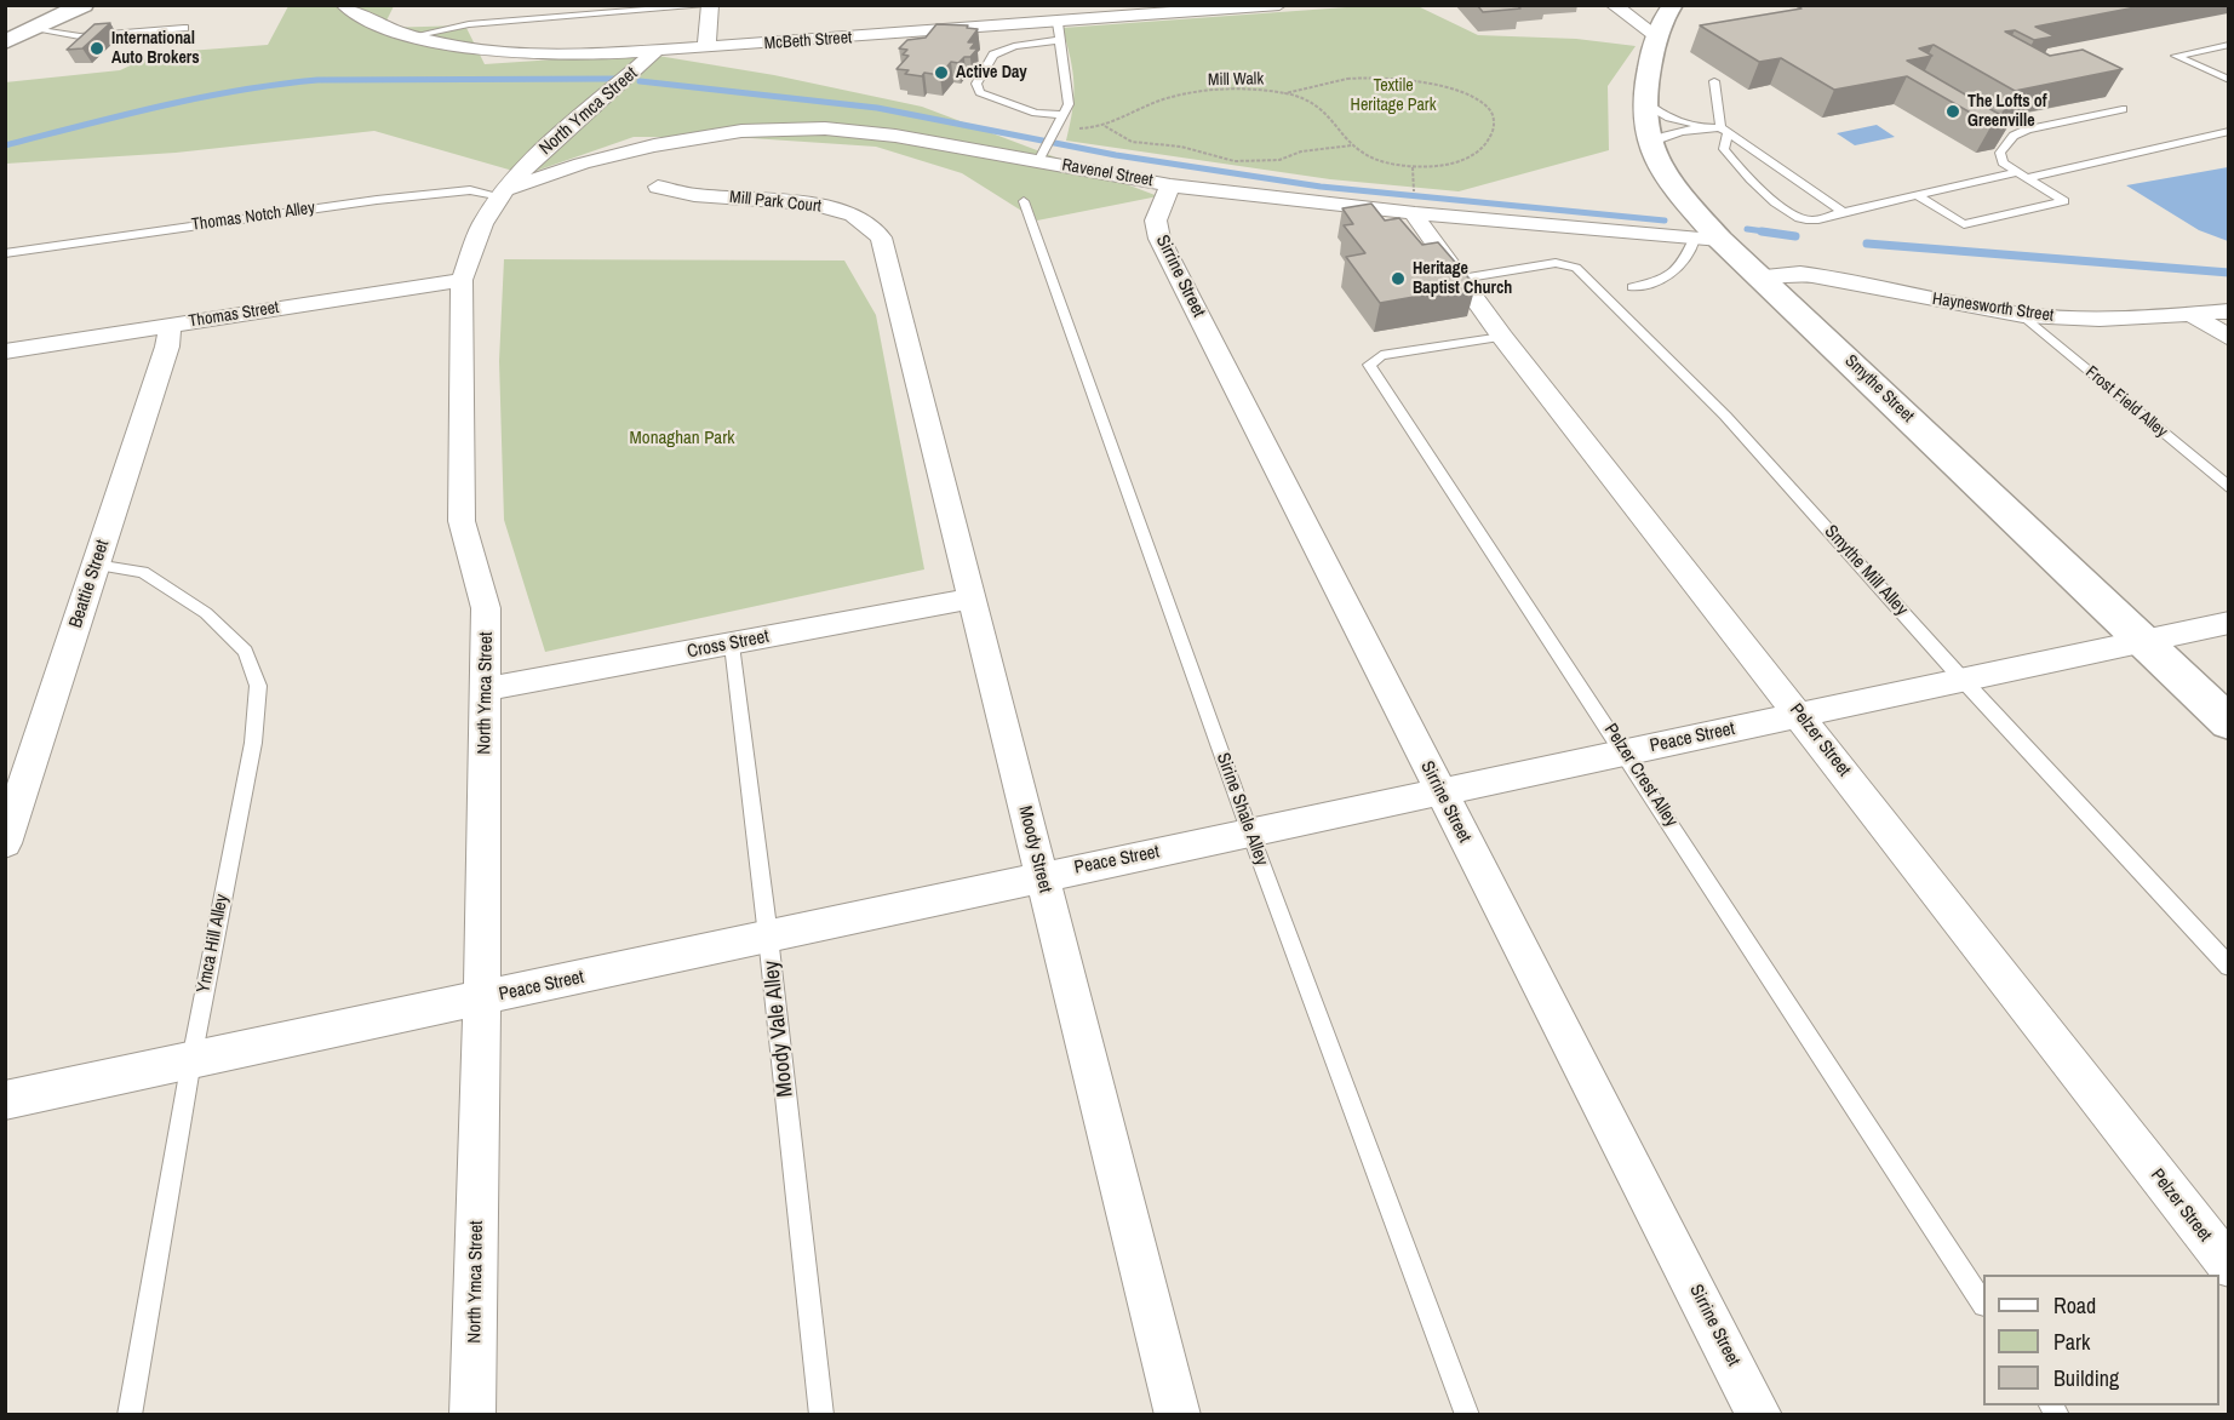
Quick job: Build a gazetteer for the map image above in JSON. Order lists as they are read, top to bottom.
{
  "streets": {
    "street": [
      "McBeth Street",
      "North Ymca Street",
      "Ravenel Street",
      "Mill Park Court",
      "Sirrine Street",
      "Haynesworth Street",
      "Thomas Street",
      "Smythe Street",
      "Beattie Street",
      "Cross Street",
      "Peace Street",
      "Pelzer Street",
      "Moody Street"
    ],
    "lane": [
      "Thomas Notch Alley",
      "Frost Field Alley",
      "Smythe Mill Alley",
      "Pelzer Crest Alley",
      "Sirine Shale Alley",
      "Ymca Hill Alley",
      "Moody Vale Alley"
    ],
    "path": ["Mill Walk"]
  },
  "crossings": [
    ["McBeth Street", "North Ymca Street"],
    ["North Ymca Street", "Ravenel Street"],
    ["North Ymca Street", "Thomas Notch Alley"],
    ["North Ymca Street", "Thomas Street"],
    ["North Ymca Street", "Cross Street"],
    ["North Ymca Street", "Peace Street"],
    ["Ravenel Street", "Thomas Notch Alley"],
    ["Ravenel Street", "Sirrine Street"],
    ["Ravenel Street", "Smythe Street"],
    ["Ravenel Street", "Pelzer Street"],
    ["Mill Park Court", "Moody Street"],
    ["Sirrine Street", "Peace Street"],
    ["Haynesworth Street", "Smythe Street"],
    ["Haynesworth Street", "Frost Field Alley"],
    ["Thomas Street", "Beattie Street"],
    ["Smythe Street", "Peace Street"],
    ["Smythe Mill Alley", "Peace Street"],
    ["Smythe Mill Alley", "Pelzer Street"],
    ["Beattie Street", "Ymca Hill Alley"],
    ["Cross Street", "Moody Street"],
    ["Cross Street", "Moody Vale Alley"],
    ["Peace Street", "Pelzer Street"],
    ["Peace Street", "Pelzer Crest Alley"],
    ["Peace Street", "Sirine Shale Alley"],
    ["Peace Street", "Moody Street"],
    ["Peace Street", "Ymca Hill Alley"],
    ["Peace Street", "Moody Vale Alley"],
    ["Pelzer Street", "Pelzer Crest Alley"]
  ],
  "parks": ["Textile Heritage Park", "Monaghan Park"],
  "places": [
    "International Auto Brokers",
    "Active Day",
    "The Lofts of Greenville",
    "Heritage Baptist Church"
  ],
  "legend": ["Road", "Park", "Building"]
}
